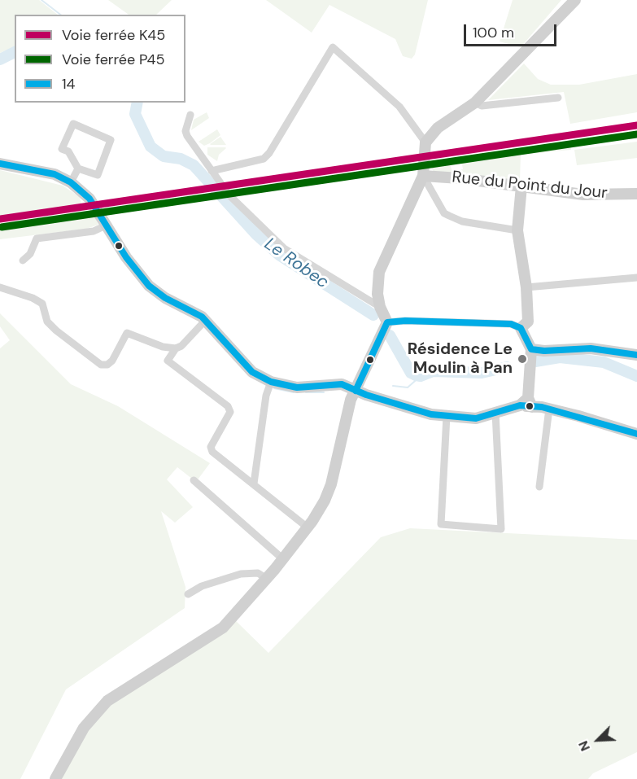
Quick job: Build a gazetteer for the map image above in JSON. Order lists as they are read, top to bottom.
{
  "streets": {
    "main road": ["Rue du Point du Jour"]
  },
  "water": ["Le Robec"],
  "places": ["Résidence Le Moulin à Pan"],
  "lines": ["rail line K45", "rail line P45", "transit line 14"],
  "legend": ["Voie ferrée K45", "Voie ferrée P45", "14"],
  "scale_bar": "100 m",
  "north": "bottom left"
}
